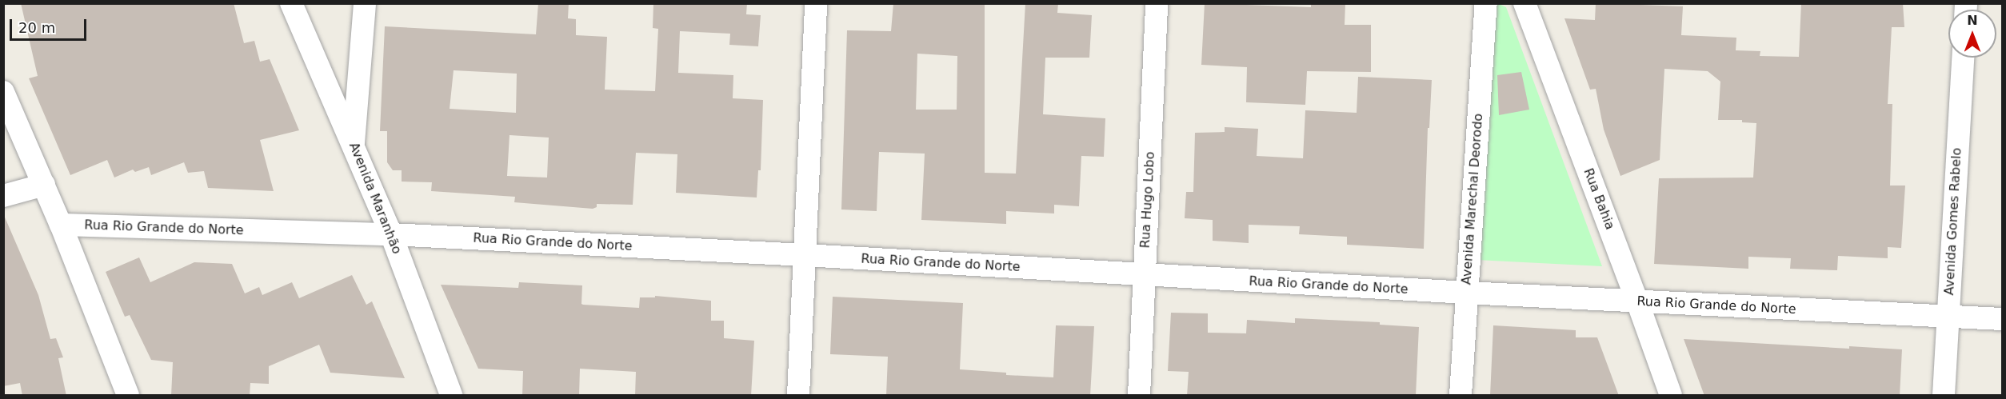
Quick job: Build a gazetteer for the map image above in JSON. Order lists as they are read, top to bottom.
{
  "streets": {
    "street": [
      "Avenida Maranhão",
      "Avenida Marechal Deorodo",
      "Rua Bahia",
      "Rua Hugo Lobo",
      "Avenida Gomes Rabelo",
      "Rua Rio Grande do Norte"
    ]
  },
  "crossings": [
    ["Avenida Maranhão", "Rua Rio Grande do Norte"],
    ["Avenida Marechal Deorodo", "Rua Rio Grande do Norte"],
    ["Rua Bahia", "Rua Rio Grande do Norte"],
    ["Rua Hugo Lobo", "Rua Rio Grande do Norte"],
    ["Avenida Gomes Rabelo", "Rua Rio Grande do Norte"]
  ],
  "scale_bar": "20 m",
  "north": "top"
}
